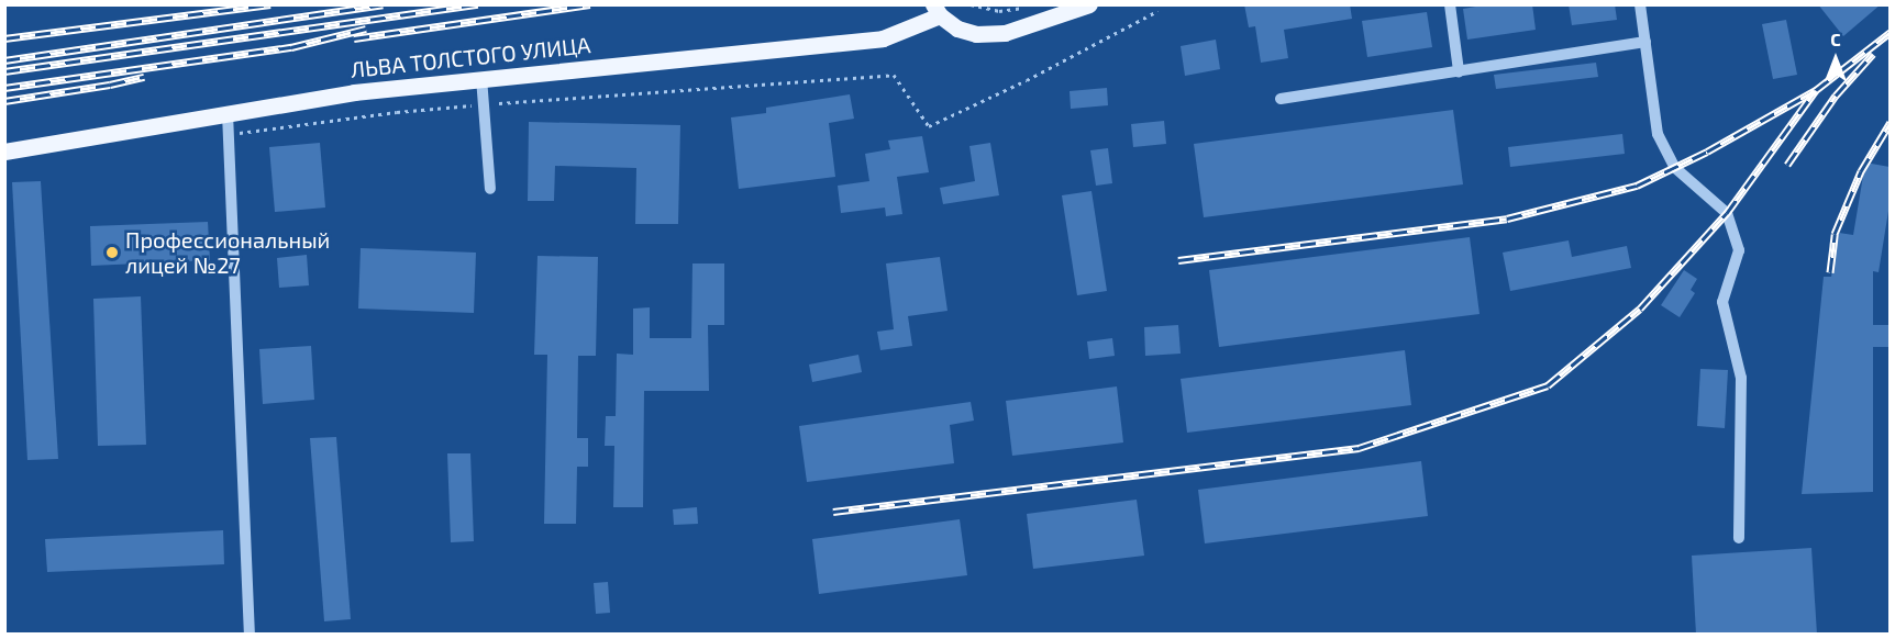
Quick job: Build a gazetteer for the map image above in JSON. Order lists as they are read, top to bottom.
{
  "streets": {
    "main road": ["ЛЬВА ТОЛСТОГО УЛИЦА"]
  },
  "places": ["Профессиональный лицей №27"],
  "north": "top"
}
